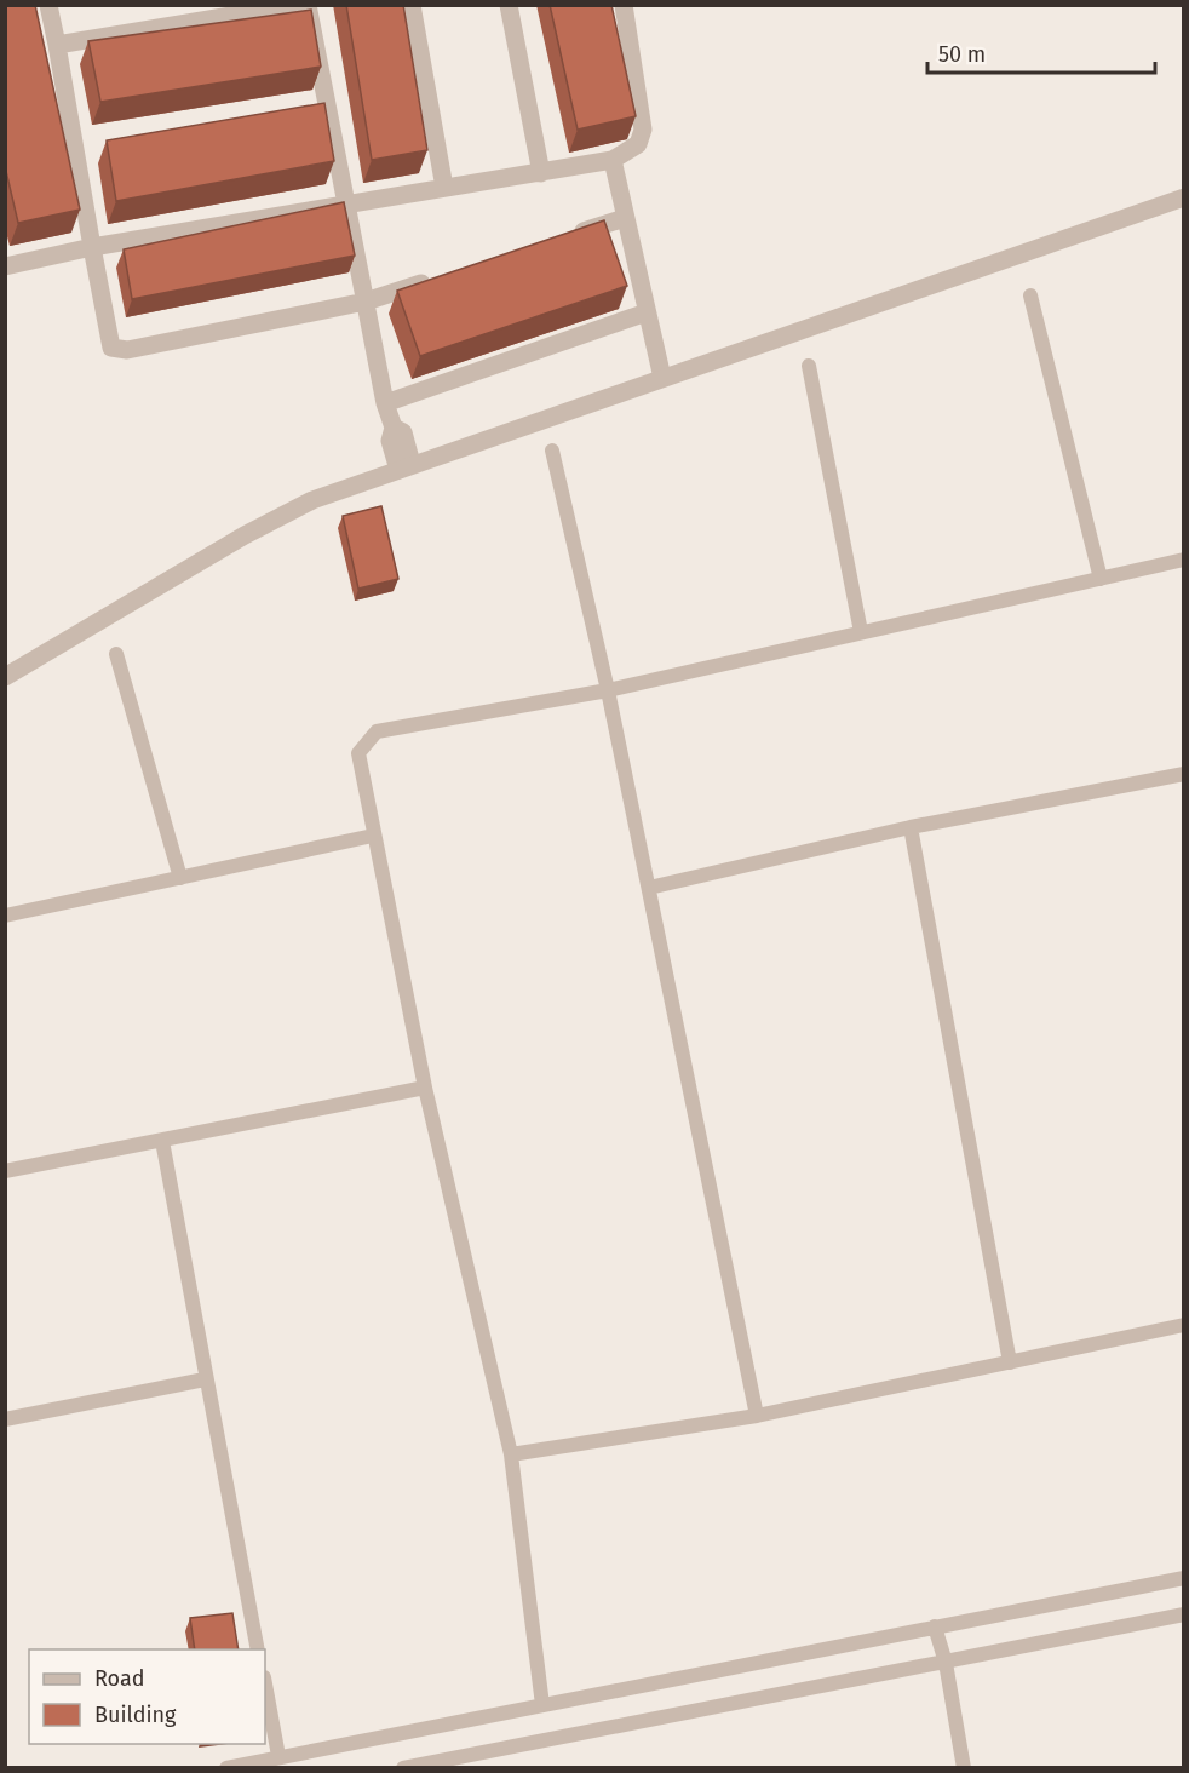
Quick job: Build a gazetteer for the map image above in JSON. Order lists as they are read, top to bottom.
{
  "legend": ["Road", "Building"],
  "scale_bar": "50 m"
}
